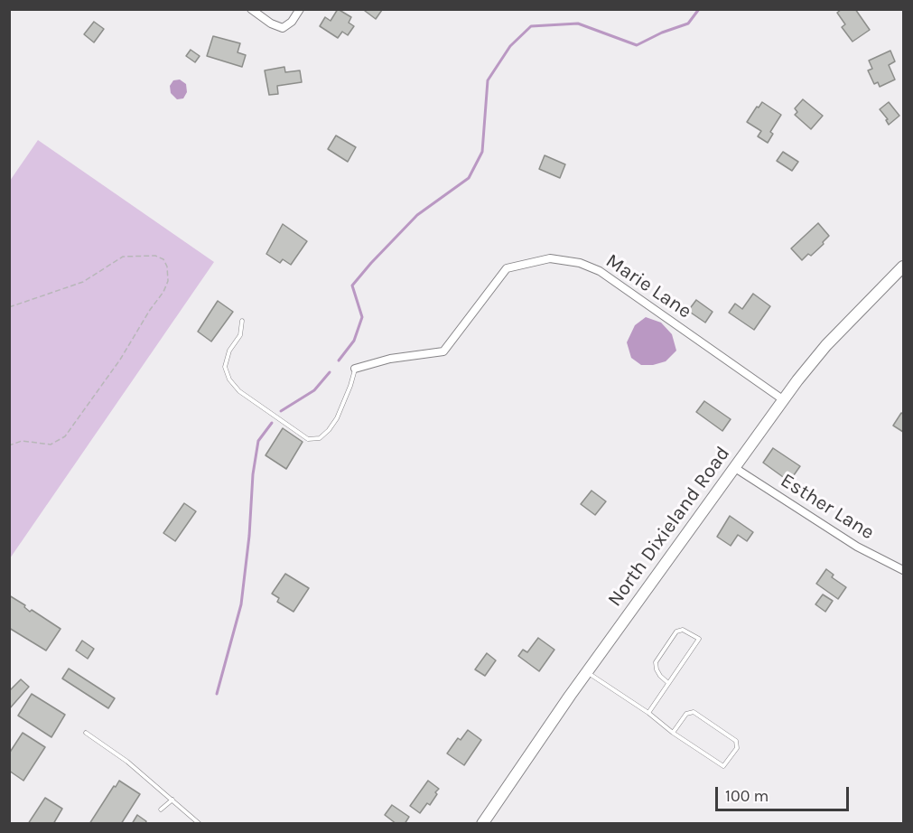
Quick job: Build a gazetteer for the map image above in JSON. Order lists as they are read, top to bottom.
{
  "streets": {
    "street": ["Marie Lane", "Esther Lane", "North Dixieland Road"]
  },
  "crossings": [
    ["Marie Lane", "North Dixieland Road"],
    ["Esther Lane", "North Dixieland Road"]
  ],
  "scale_bar": "100 m"
}
